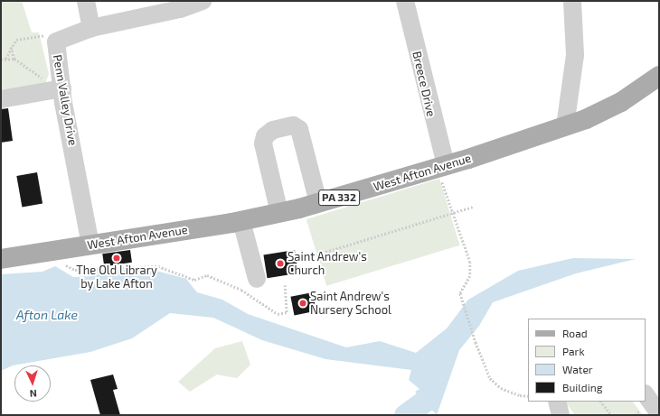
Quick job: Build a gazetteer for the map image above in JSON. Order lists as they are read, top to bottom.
{
  "streets": {
    "main road": ["West Afton Avenue", "PA 332"],
    "street": ["Breece Drive", "Penn Valley Drive"]
  },
  "crossings": [
    ["Breece Drive", "West Afton Avenue"],
    ["Penn Valley Drive", "West Afton Avenue"]
  ],
  "water": ["Afton Lake"],
  "places": ["The Old Library by Lake Afton", "Saint Andrew's Church", "Saint Andrew's Nursery School"],
  "legend": [
    "Road",
    "Park",
    "Water",
    "Building"
  ],
  "north": "bottom"
}
